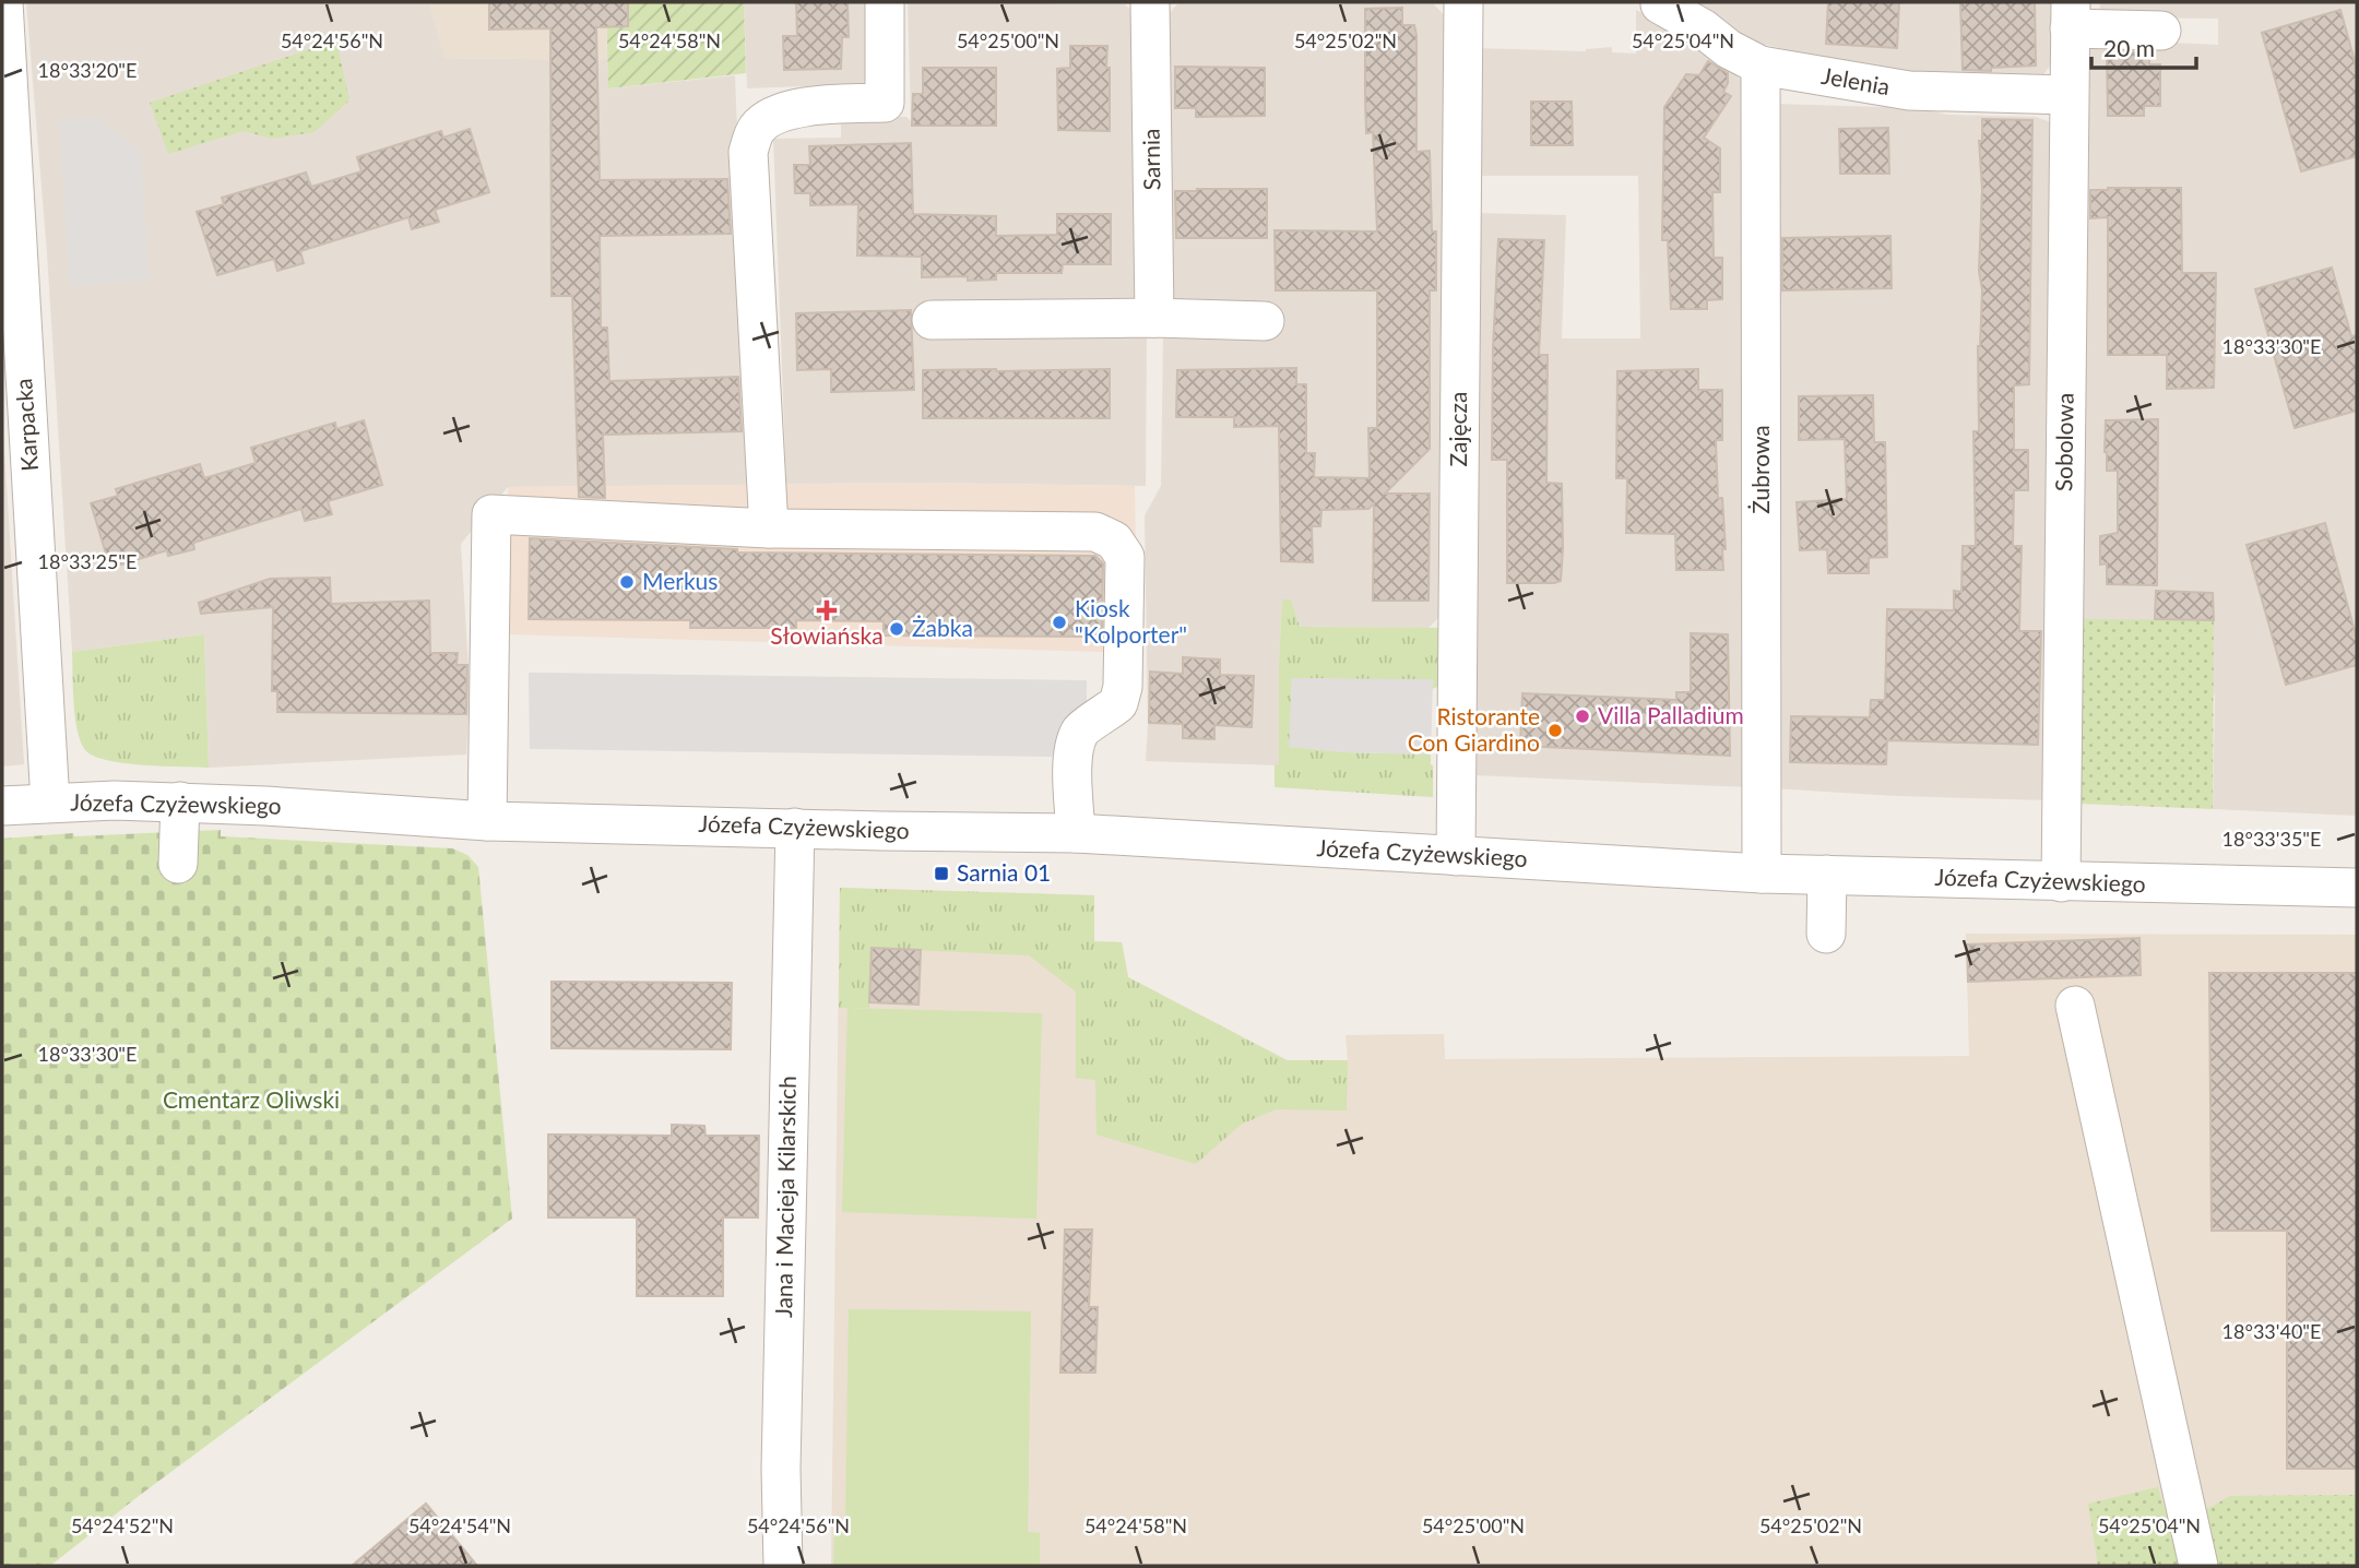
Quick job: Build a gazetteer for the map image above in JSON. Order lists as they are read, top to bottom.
{
  "streets": {
    "street": [
      "Jelenia",
      "Sarnia",
      "Karpacka",
      "Zajęcza",
      "Sobolowa",
      "Żubrowa",
      "Józefa Czyżewskiego",
      "Jana i Macieja Kilarskich"
    ]
  },
  "crossings": [
    ["Jelenia", "Sobolowa"],
    ["Jelenia", "Żubrowa"],
    ["Karpacka", "Józefa Czyżewskiego"],
    ["Zajęcza", "Józefa Czyżewskiego"],
    ["Sobolowa", "Józefa Czyżewskiego"],
    ["Żubrowa", "Józefa Czyżewskiego"],
    ["Józefa Czyżewskiego", "Jana i Macieja Kilarskich"]
  ],
  "parks": ["Cmentarz Oliwski"],
  "places": {
    "other": [
      "Merkus",
      "Kiosk \"Kolporter\"",
      "Żabka",
      "Villa Palladium",
      "Ristorante Con Giardino"
    ],
    "health": ["Słowiańska"],
    "transit": ["Sarnia 01"]
  },
  "scale_bar": "20 m",
  "coordinates": [
    "54°24'56\"N",
    "54°24'58\"N",
    "54°25'00\"N",
    "54°25'02\"N",
    "54°25'04\"N",
    "18°33'20\"E",
    "18°33'30\"E",
    "18°33'25\"E",
    "18°33'35\"E",
    "18°33'40\"E",
    "54°24'52\"N",
    "54°24'54\"N"
  ]
}
